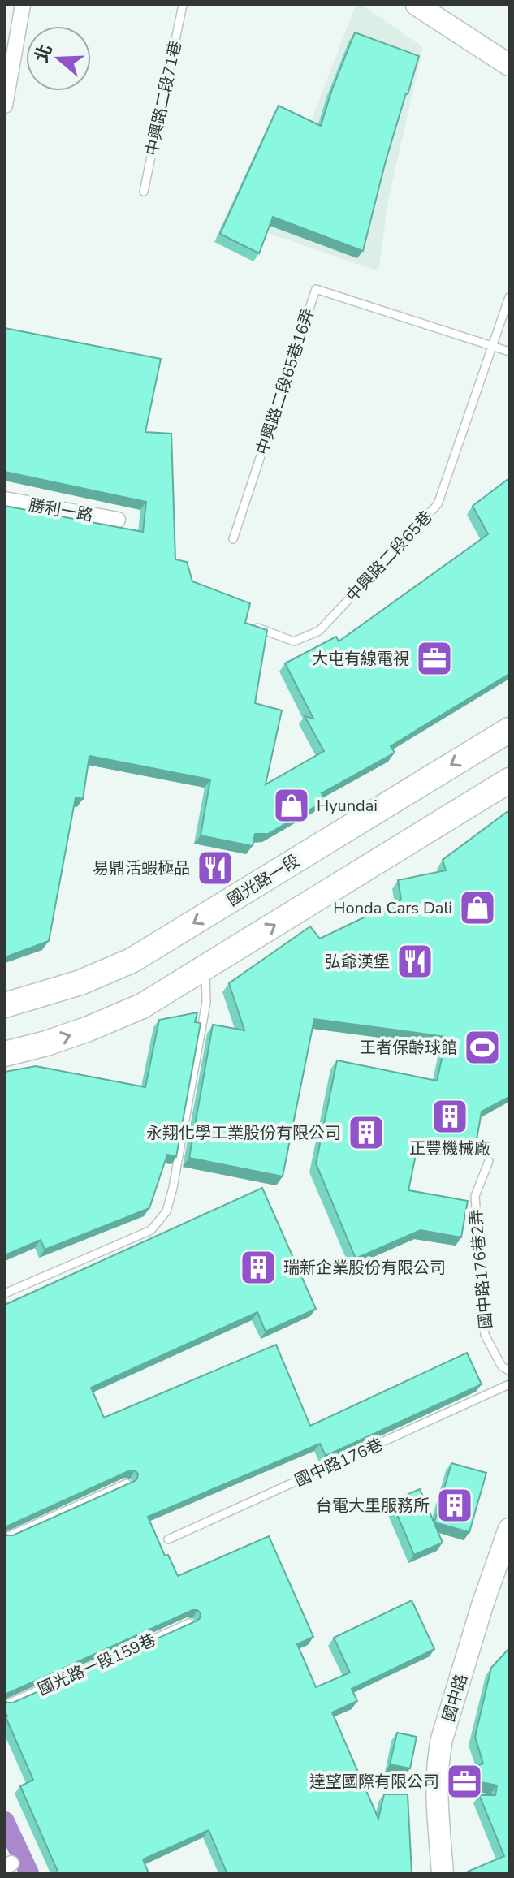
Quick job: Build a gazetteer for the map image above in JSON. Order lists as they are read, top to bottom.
{
  "streets": {
    "main road": ["國光路一段"],
    "street": ["勝利一路", "國中路"],
    "lane": [
      "中興路二段71巷",
      "中興路二段65巷16弄",
      "中興路二段65巷",
      "國中路176巷2弄",
      "國中路176巷",
      "國光路一段159巷"
    ]
  },
  "crossings": [
    ["中興路二段65巷16弄", "中興路二段65巷"]
  ],
  "places": {
    "office": ["大屯有線電視", "達望國際有限公司"],
    "shop": ["Hyundai", "Honda Cars Dali"],
    "restaurant": ["易鼎活蝦極品", "弘爺漢堡"],
    "sports": ["王者保齡球館"],
    "building": [
      "正豐機械廠",
      "永翔化學工業股份有限公司",
      "瑞新企業股份有限公司",
      "台電大里服務所"
    ]
  },
  "north": "left"
}
